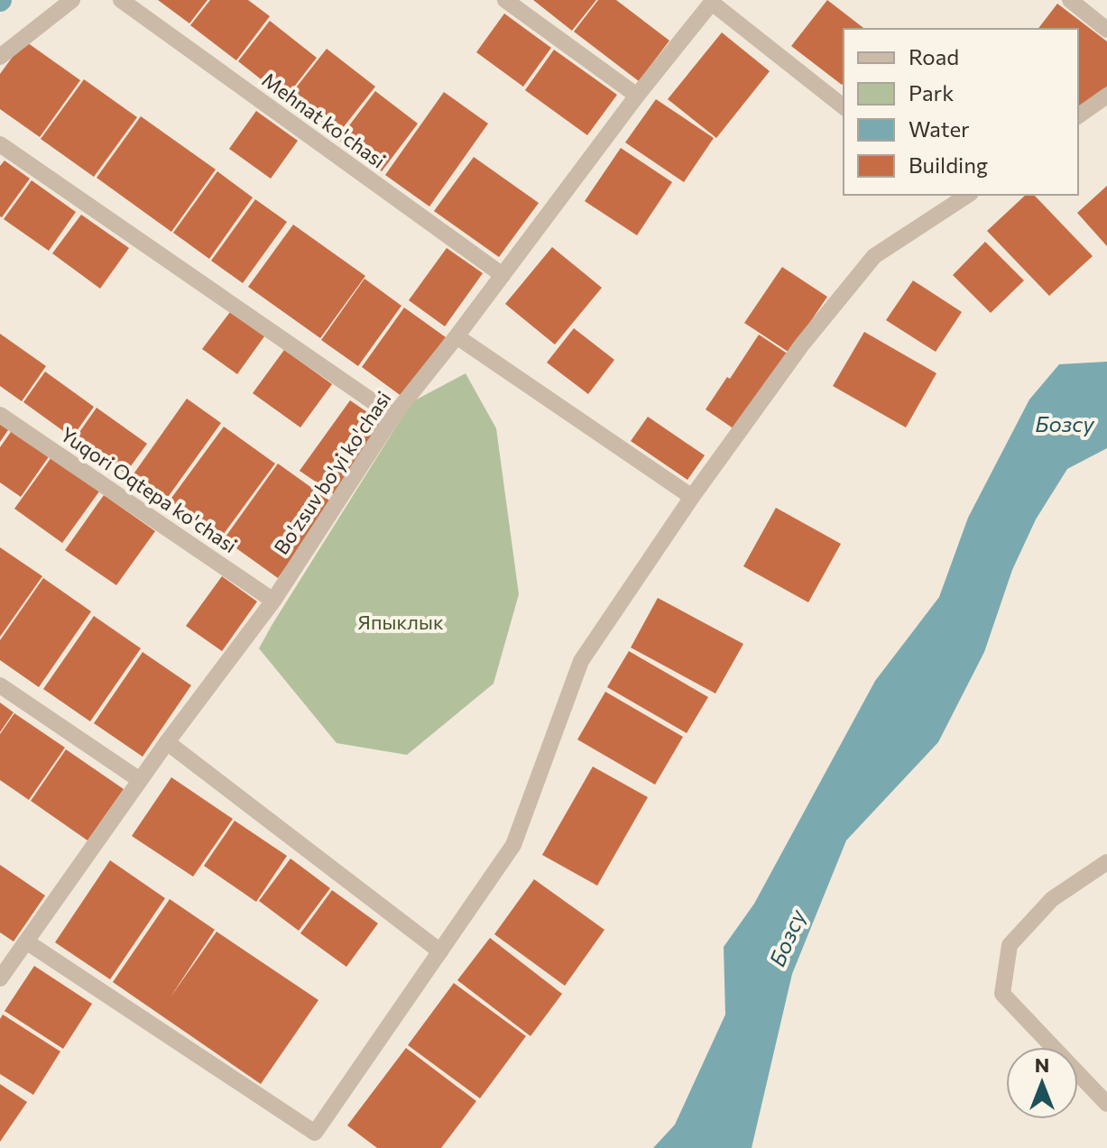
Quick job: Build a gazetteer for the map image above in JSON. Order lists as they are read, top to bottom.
{
  "streets": {
    "street": ["Mehnat ko'chasi", "Bo'zsuv bo'yi ko'chasi", "Yuqori Oqtepa ko'chasi"]
  },
  "crossings": [
    ["Mehnat ko'chasi", "Bo'zsuv bo'yi ko'chasi"],
    ["Bo'zsuv bo'yi ko'chasi", "Yuqori Oqtepa ko'chasi"]
  ],
  "water": ["Бозсу"],
  "parks": ["Япыклык"],
  "legend": [
    "Road",
    "Park",
    "Water",
    "Building"
  ],
  "north": "top"
}
